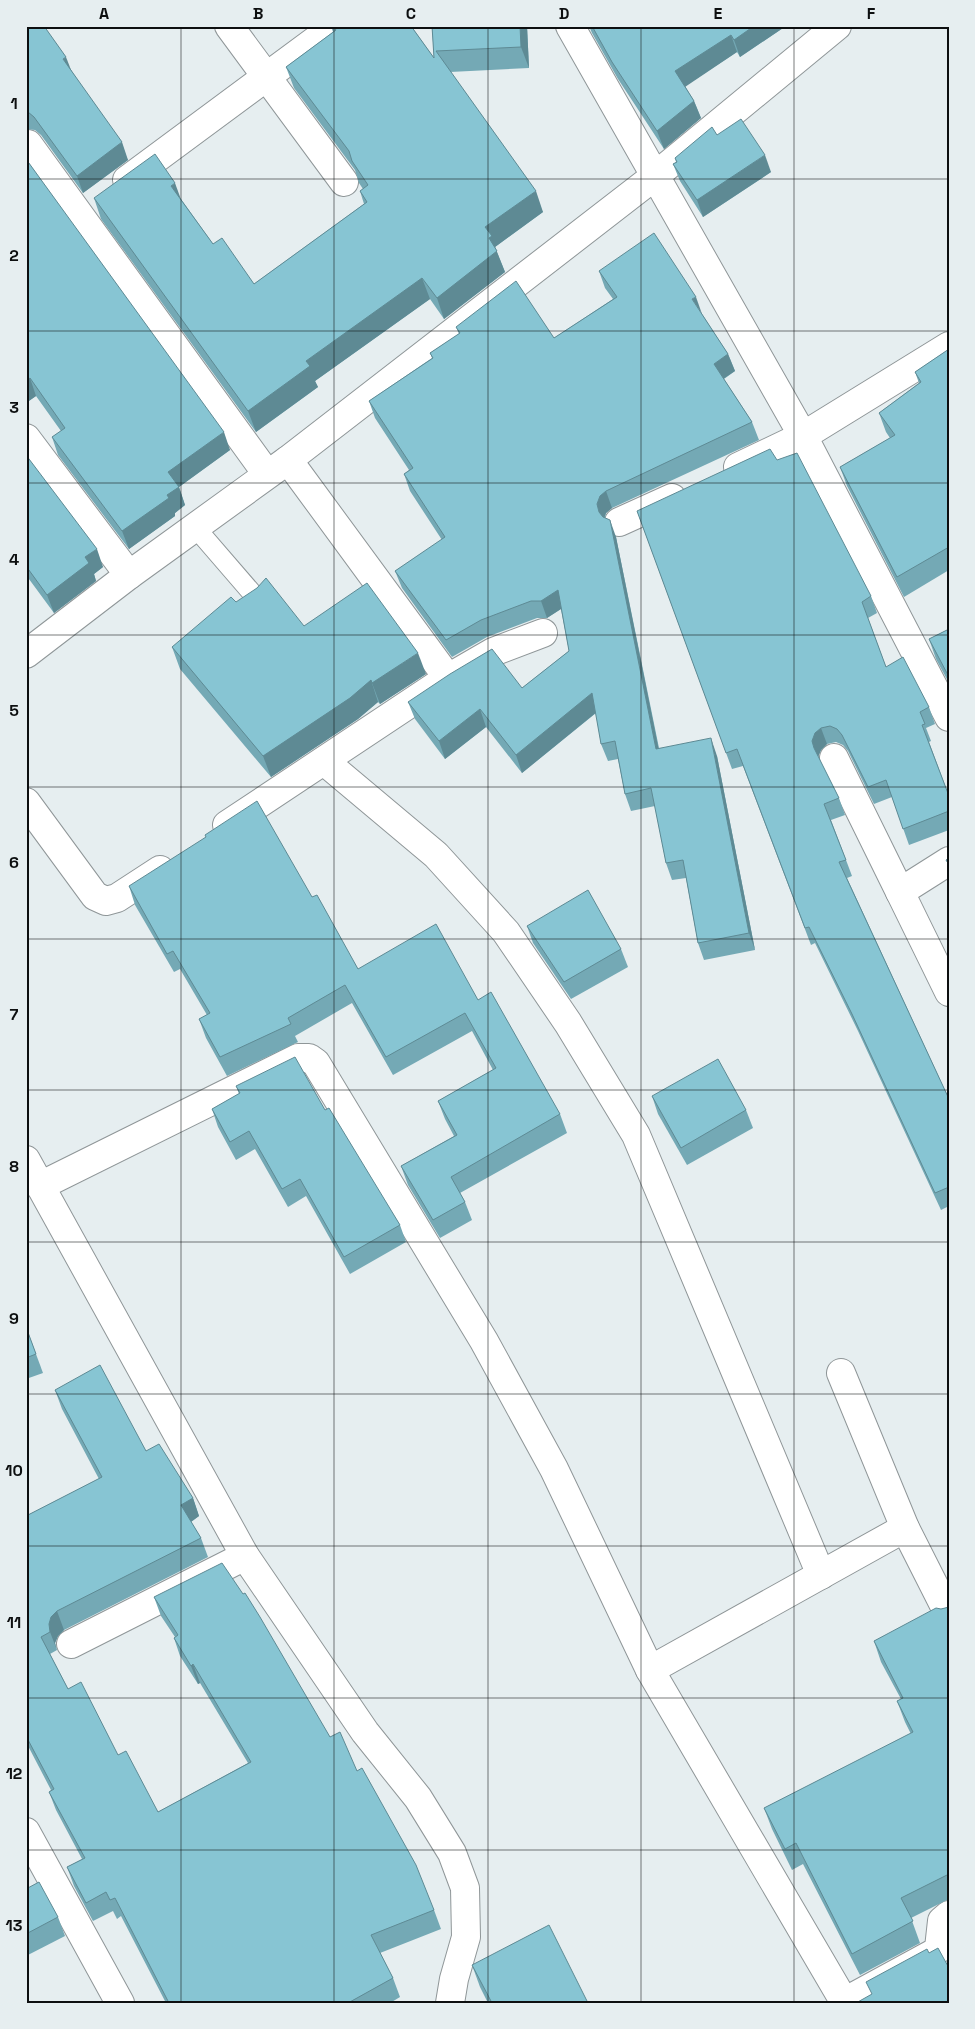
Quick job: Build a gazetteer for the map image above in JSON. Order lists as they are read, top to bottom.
{
  "grid": {
    "columns": [
      "A",
      "B",
      "C",
      "D",
      "E",
      "F"
    ],
    "rows": [
      "1",
      "2",
      "3",
      "4",
      "5",
      "6",
      "7",
      "8",
      "9",
      "10",
      "11",
      "12",
      "13"
    ]
  }
}
